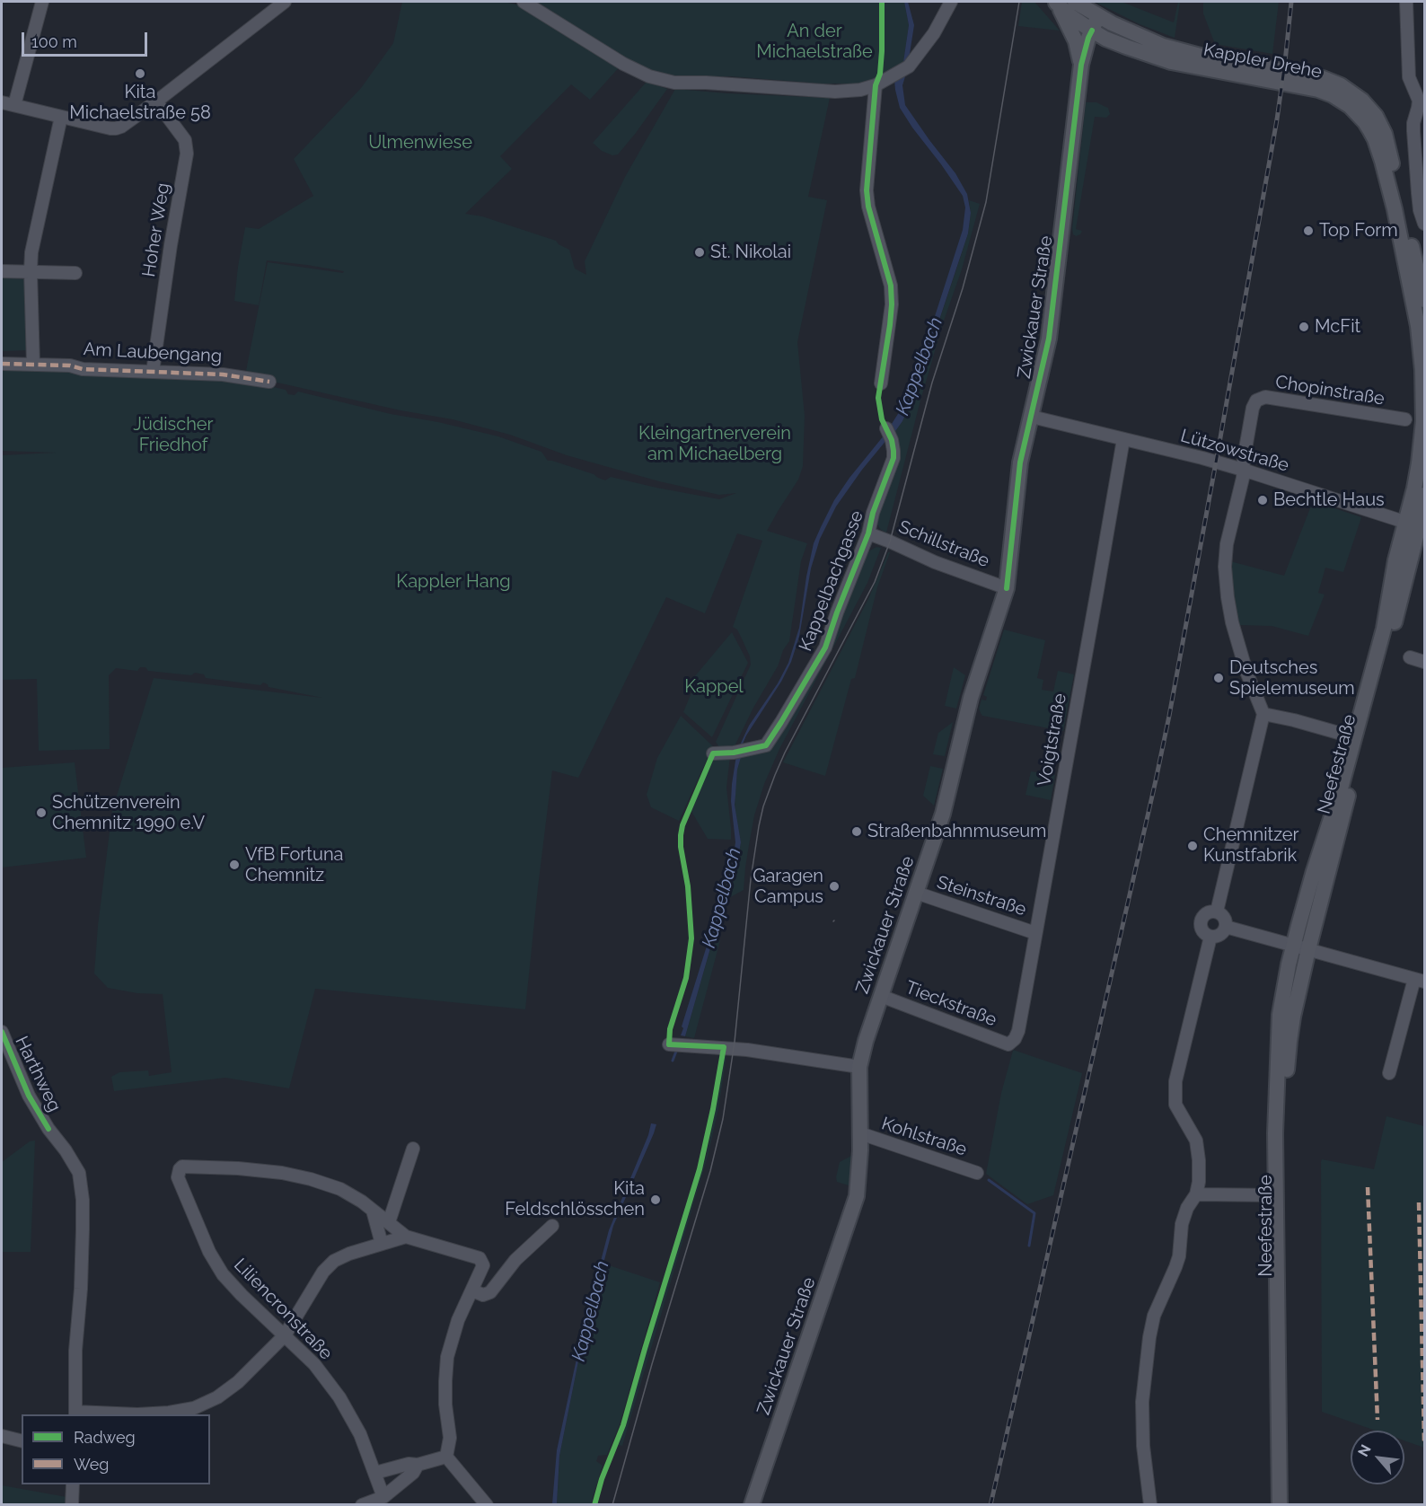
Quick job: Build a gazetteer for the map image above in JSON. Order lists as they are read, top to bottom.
{
  "streets": {
    "main road": ["Kappler Drehe", "Zwickauer Straße", "Neefestraße"],
    "street": [
      "Hoher Weg",
      "Am Laubengang",
      "Chopinstraße",
      "Lützowstraße",
      "Schillstraße",
      "Kappelbachgasse",
      "Voigtstraße",
      "Steinstraße",
      "Tieckstraße",
      "Harthweg",
      "Kohlstraße",
      "Liliencronstraße"
    ]
  },
  "crossings": [
    ["Kappler Drehe", "Zwickauer Straße"],
    ["Kappler Drehe", "Neefestraße"],
    ["Hoher Weg", "Am Laubengang"],
    ["Zwickauer Straße", "Lützowstraße"],
    ["Zwickauer Straße", "Schillstraße"],
    ["Zwickauer Straße", "Steinstraße"],
    ["Zwickauer Straße", "Tieckstraße"],
    ["Zwickauer Straße", "Kohlstraße"],
    ["Chopinstraße", "Lützowstraße"],
    ["Lützowstraße", "Voigtstraße"],
    ["Lützowstraße", "Neefestraße"],
    ["Schillstraße", "Kappelbachgasse"],
    ["Voigtstraße", "Steinstraße"],
    ["Voigtstraße", "Tieckstraße"]
  ],
  "water": ["Kappelbach"],
  "parks": [
    "An der Michaelstraße",
    "Ulmenwiese",
    "Jüdischer Friedhof",
    "Kleingartnerverein am Michaelberg",
    "Kappler Hang",
    "Kappel"
  ],
  "places": [
    "Kita Michaelstraße 58",
    "Top Form",
    "St. Nikolai",
    "McFit",
    "Bechtle Haus",
    "Deutsches Spielemuseum",
    "Schützenverein Chemnitz 1990 e.V",
    "Straßenbahnmuseum",
    "Chemnitzer Kunstfabrik",
    "VfB Fortuna Chemnitz",
    "Garagen Campus",
    "Kita Feldschlösschen"
  ],
  "legend": ["Radweg", "Weg"],
  "scale_bar": "100 m",
  "north": "top left"
}
